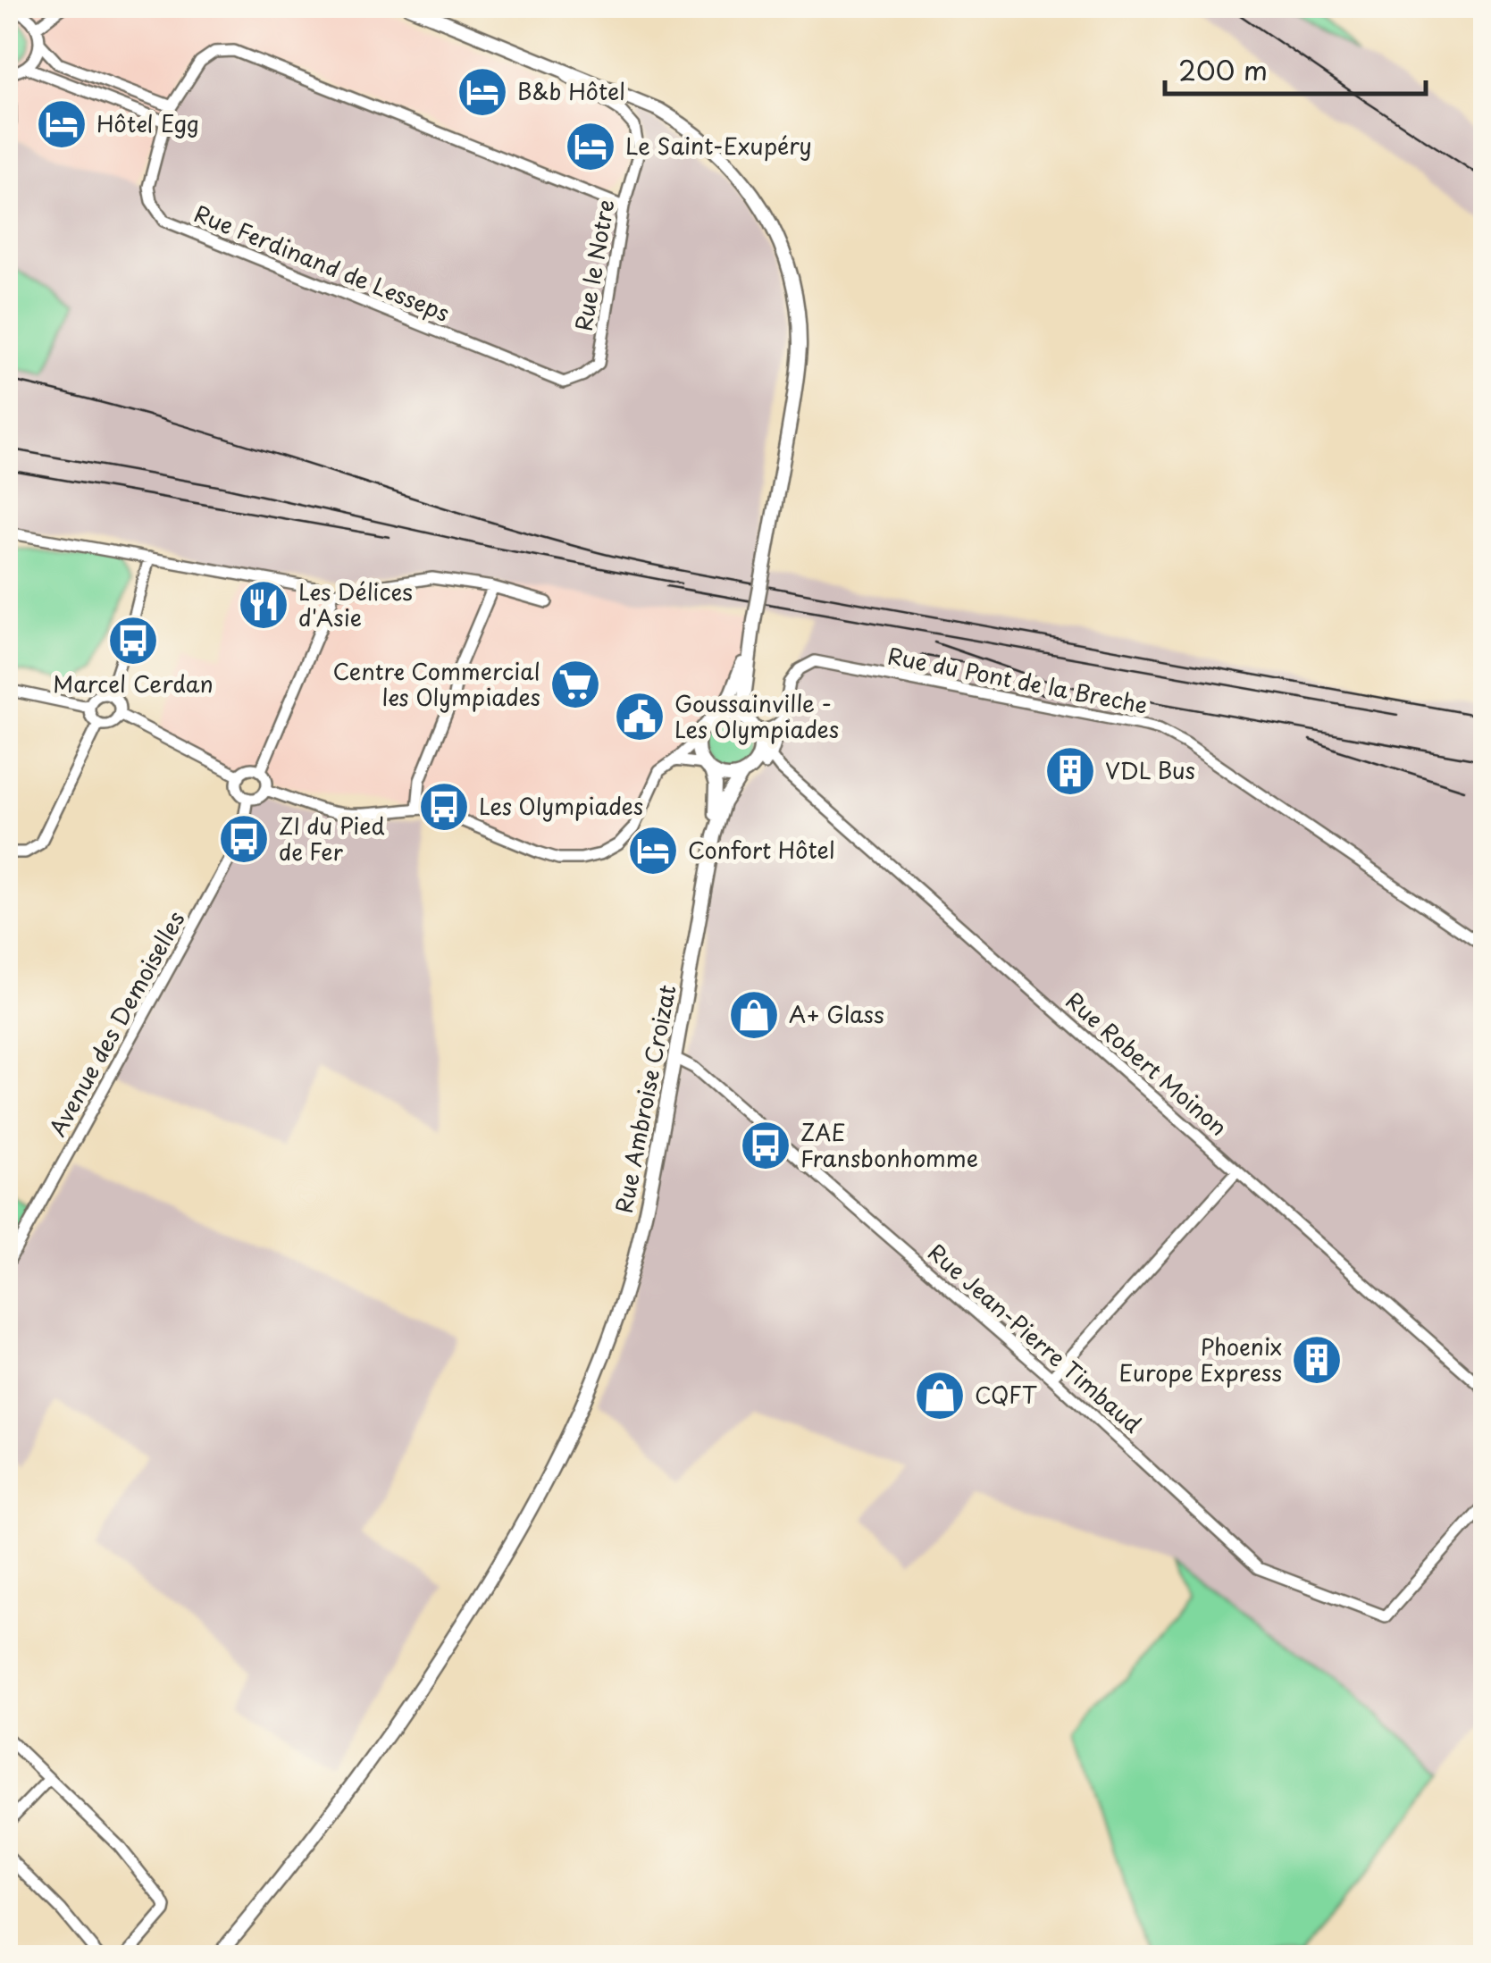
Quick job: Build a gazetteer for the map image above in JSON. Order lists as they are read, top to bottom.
{
  "streets": {
    "main road": ["Rue Ambroise Croizat"],
    "street": [
      "Rue Ferdinand de Lesseps",
      "Rue le Notre",
      "Rue du Pont de la Breche",
      "Avenue des Demoiselles",
      "Rue Robert Moinon",
      "Rue Jean-Pierre Timbaud"
    ]
  },
  "crossings": [
    ["Rue Ferdinand de Lesseps", "Rue le Notre"],
    ["Rue du Pont de la Breche", "Rue Robert Moinon"],
    ["Rue Ambroise Croizat", "Rue Jean-Pierre Timbaud"]
  ],
  "places": {
    "hotel": [
      "B&b Hôtel",
      "Hôtel Egg",
      "Le Saint-Exupéry",
      "Confort Hôtel"
    ],
    "restaurant": ["Les Délices d'Asie"],
    "bus stop": [
      "Marcel Cerdan",
      "Les Olympiades",
      "ZI du Pied de Fer",
      "ZAE Fransbonhomme"
    ],
    "supermarket": ["Centre Commercial les Olympiades"],
    "public building": ["Goussainville - Les Olympiades"],
    "building": ["VDL Bus", "Phoenix Europe Express"],
    "shop": ["A+ Glass", "CQFT"]
  },
  "scale_bar": "200 m"
}
